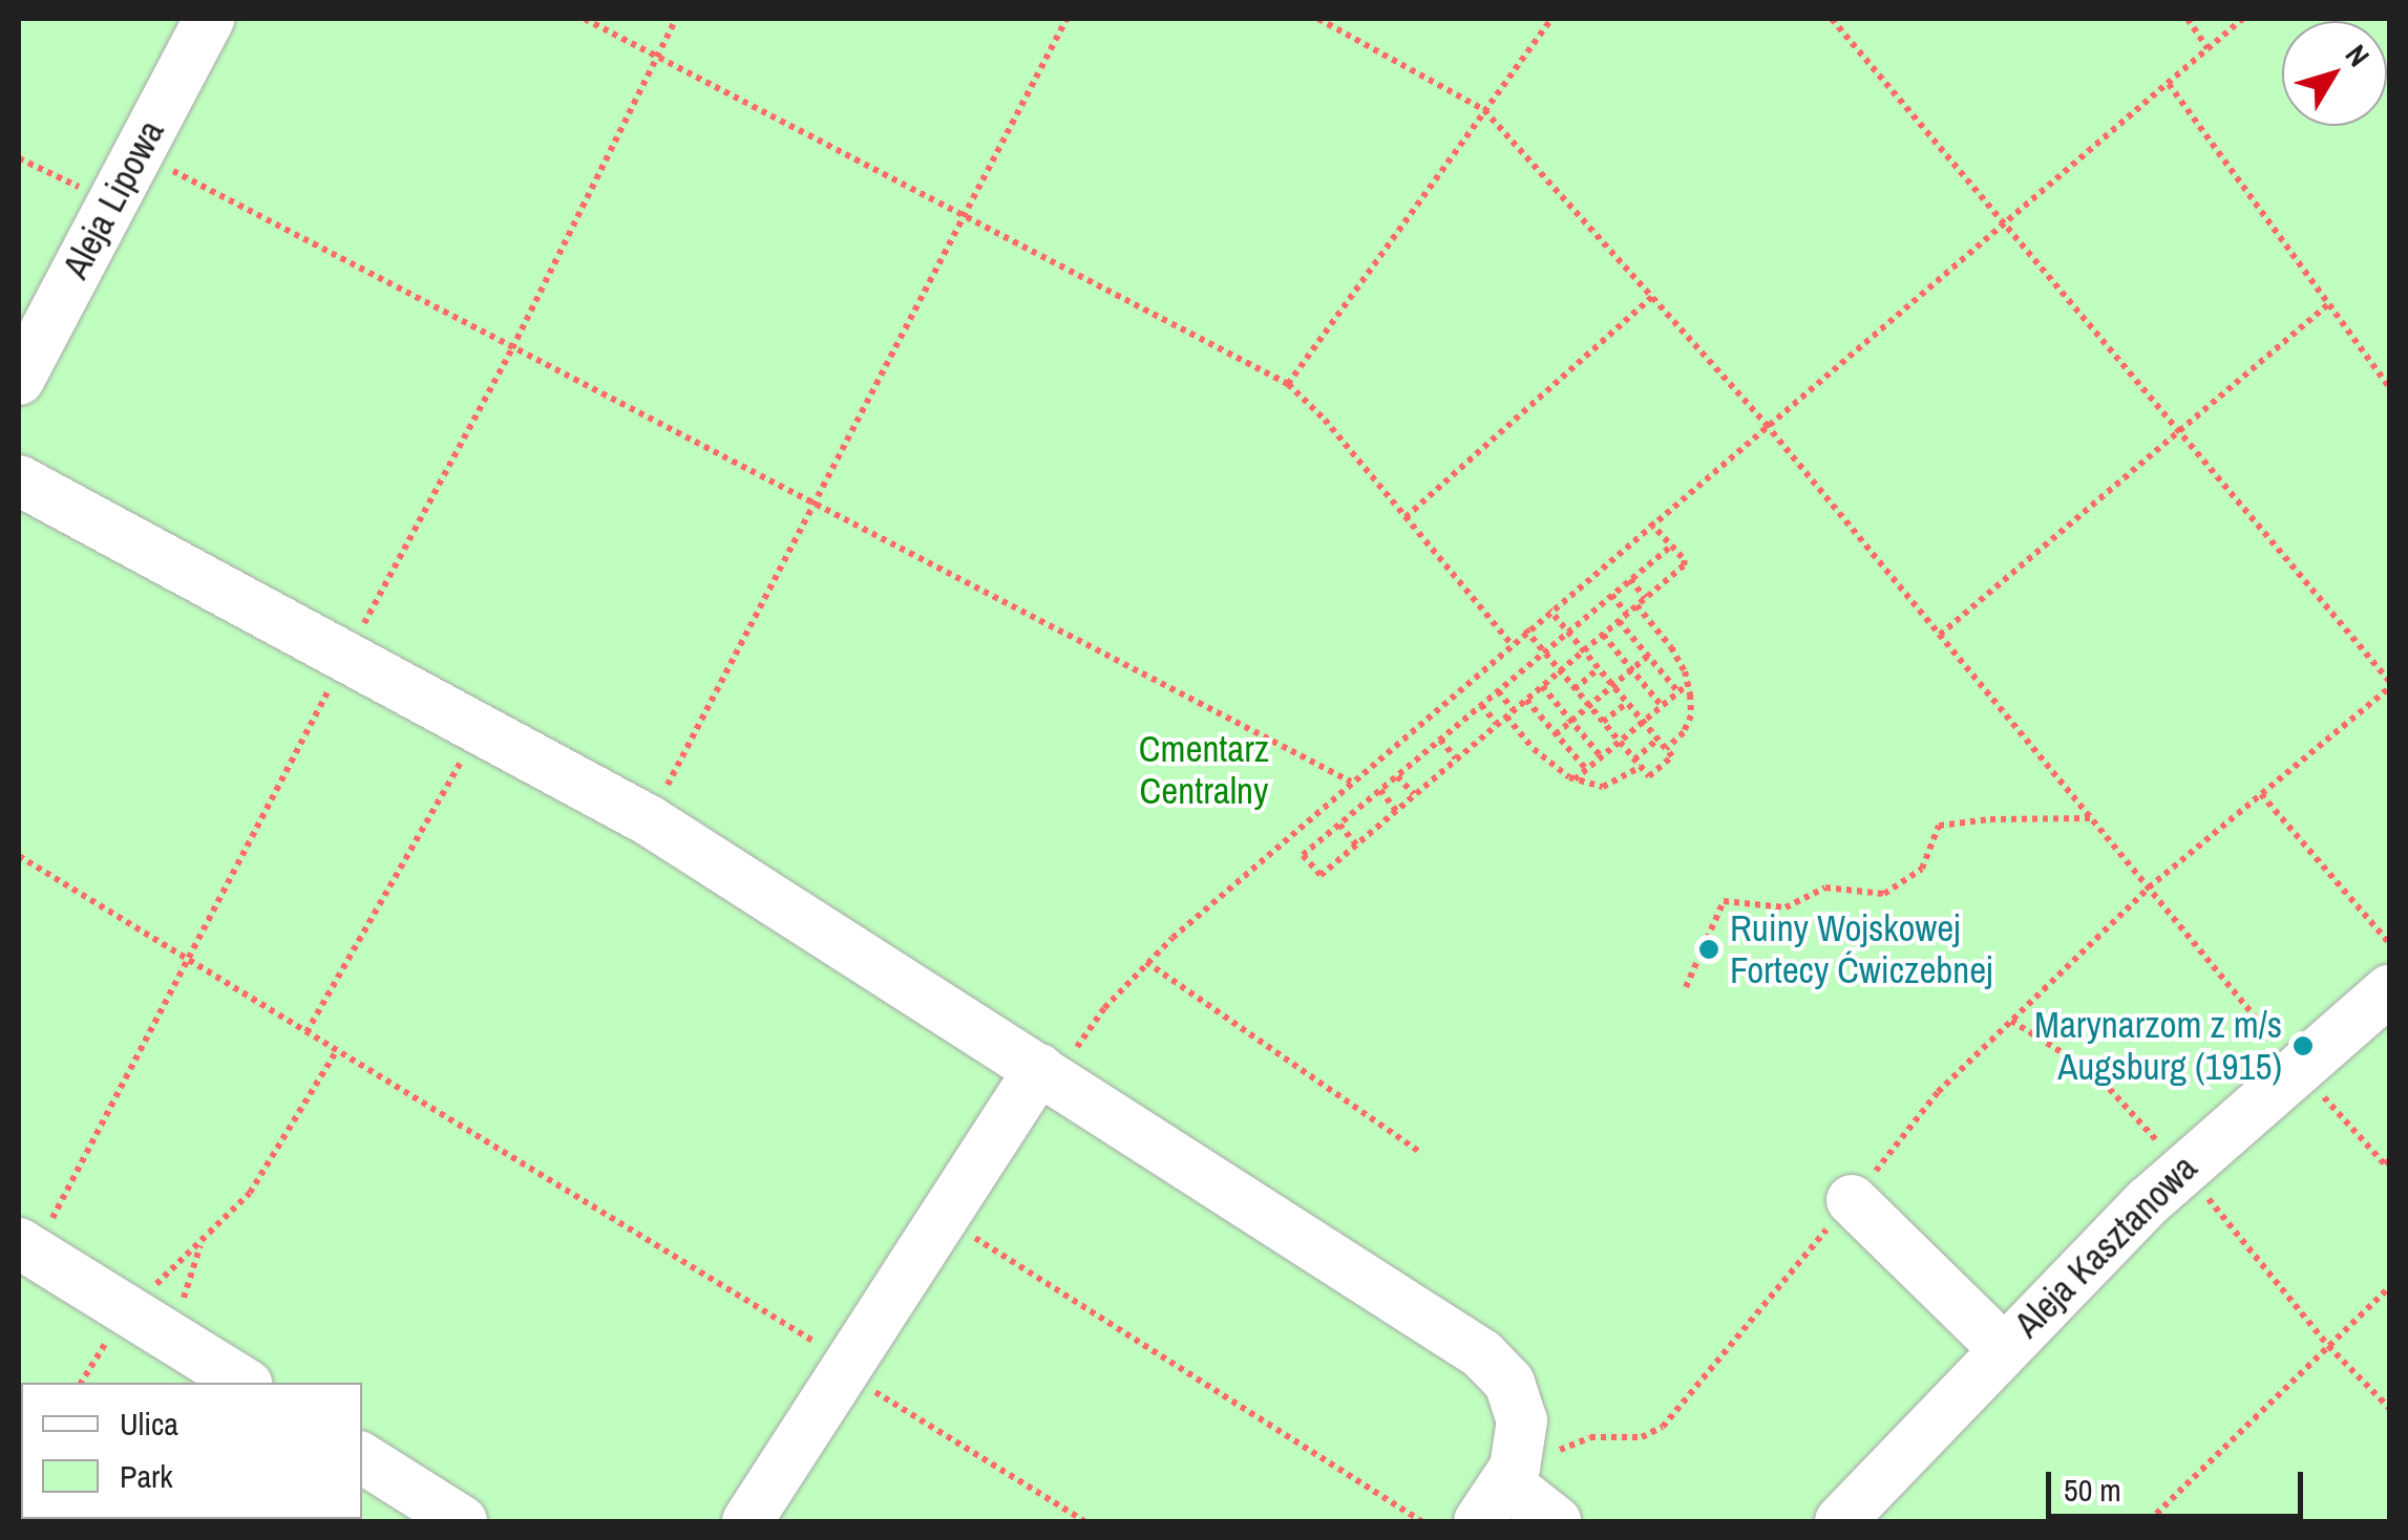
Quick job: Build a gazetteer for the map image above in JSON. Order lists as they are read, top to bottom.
{
  "streets": {
    "street": ["Aleja Lipowa", "Aleja Kasztanowa"]
  },
  "parks": ["Cmentarz Centralny"],
  "places": ["Ruiny Wojskowej Fortecy Ćwiczebnej", "Marynarzom z m/s Augsburg (1915)"],
  "legend": ["Ulica", "Park"],
  "scale_bar": "50 m",
  "north": "top right"
}
